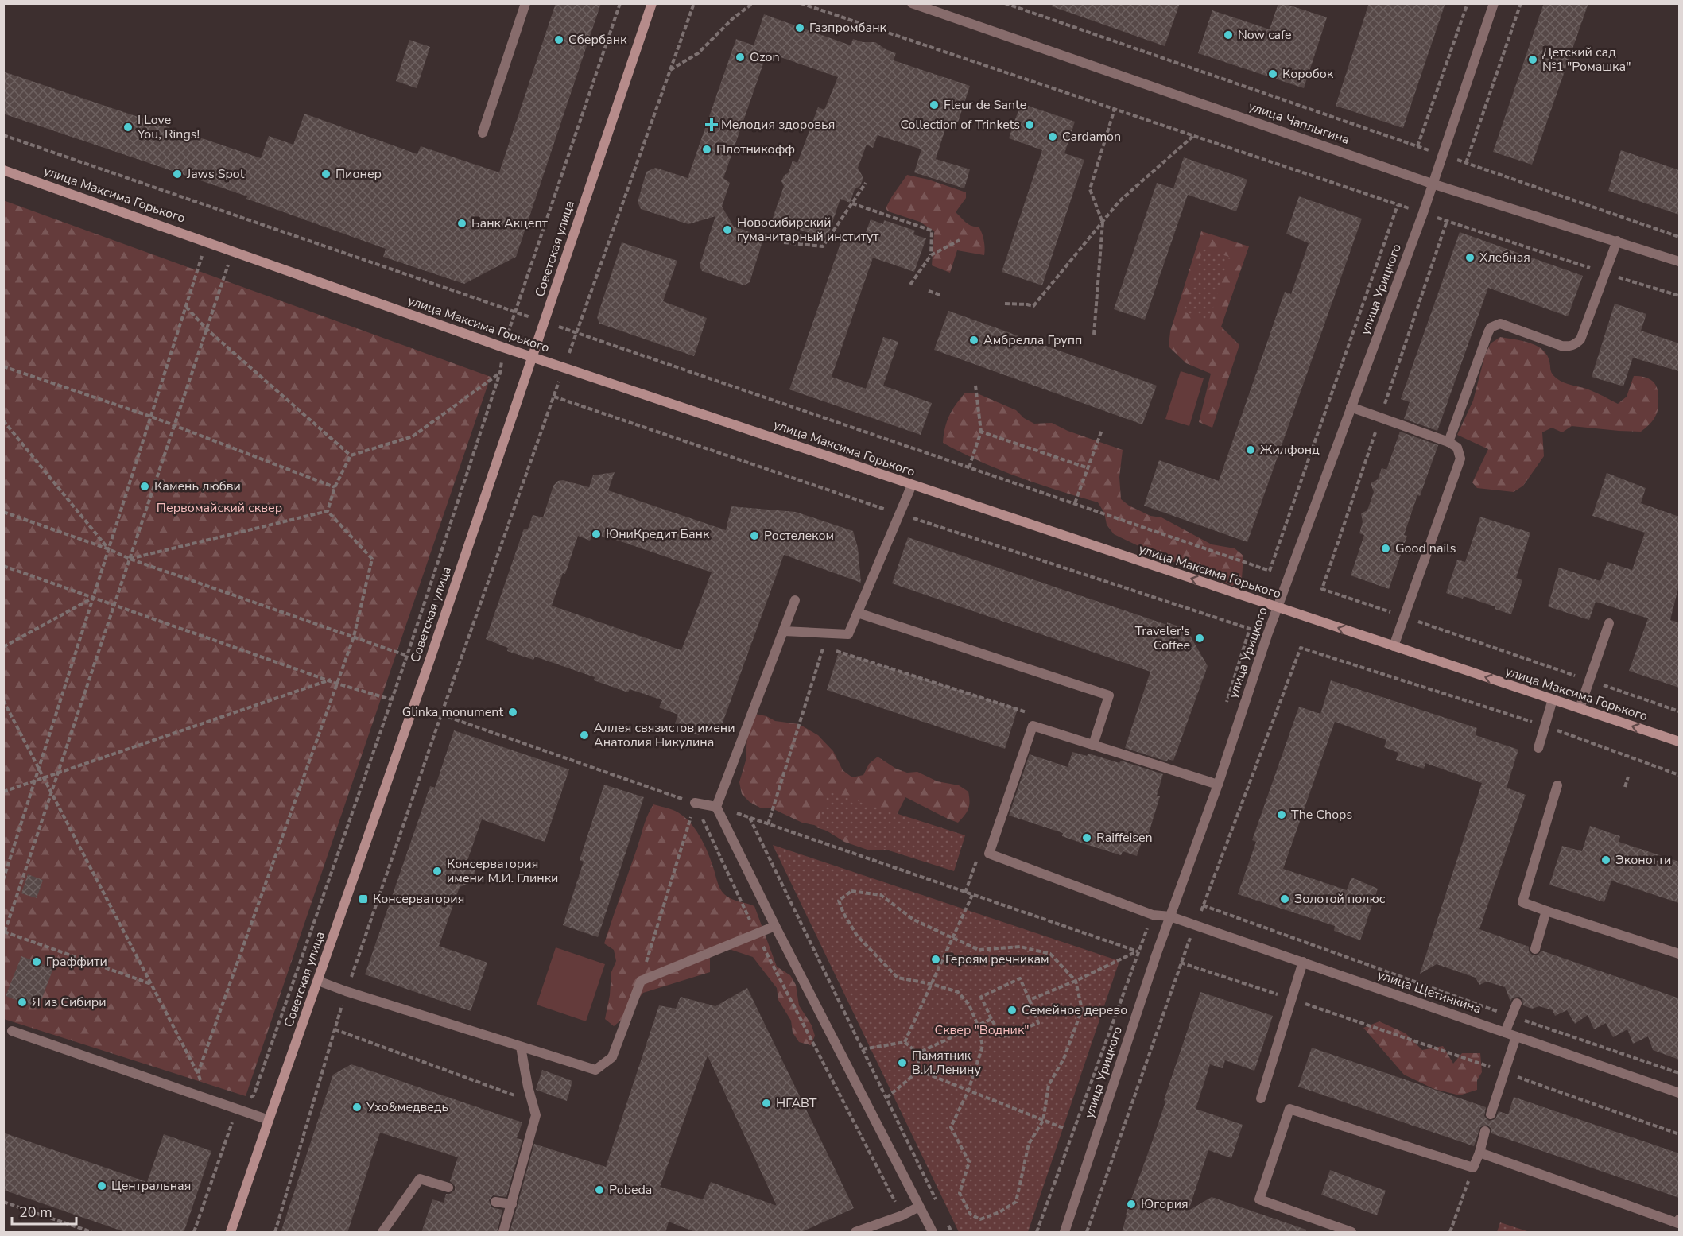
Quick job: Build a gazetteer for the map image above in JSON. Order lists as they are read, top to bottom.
{
  "streets": {
    "street": [
      "улица Чаплыгина",
      "улица Максима Горького",
      "Советская улица",
      "улица Урицкого",
      "улица Щетинкина"
    ]
  },
  "crossings": [
    ["улица Чаплыгина", "улица Урицкого"],
    ["улица Максима Горького", "Советская улица"],
    ["улица Максима Горького", "улица Урицкого"],
    ["улица Урицкого", "улица Щетинкина"]
  ],
  "one_way": ["улица Максима Горького"],
  "parks": ["Первомайский сквер", "Сквер \"Водник\""],
  "places": {
    "other": [
      "Газпромбанк",
      "Now cafe",
      "Сбербанк",
      "Ozon",
      "Детский сад №1 \"Ромашка\"",
      "Коробок",
      "Fleur de Sante",
      "Collection of Trinkets",
      "I Love You, Rings!",
      "Cardamon",
      "Плотникофф",
      "Jaws Spot",
      "Пионер",
      "Банк Акцепт",
      "Новосибирский гуманитарный институт",
      "Хлебная",
      "Амбрелла Групп",
      "Жилфонд",
      "Камень любви",
      "ЮниКредит Банк",
      "Ростелеком",
      "Good nails",
      "Traveler's Coffee",
      "Glinka monument",
      "Аллея связистов имени Анатолия Никулина",
      "The Chops",
      "Raiffeisen",
      "Эконогти",
      "Консерватория имени М.И. Глинки",
      "Золотой полюс",
      "Героям речникам",
      "Граффити",
      "Я из Сибири",
      "Семейное дерево",
      "Памятник В.И.Ленину",
      "НГАВТ",
      "Ухо&медведь",
      "Центральная",
      "Pobeda",
      "Югория"
    ],
    "health": ["Мелодия здоровья"],
    "transit": ["Консерватория"]
  },
  "scale_bar": "20 m"
}
